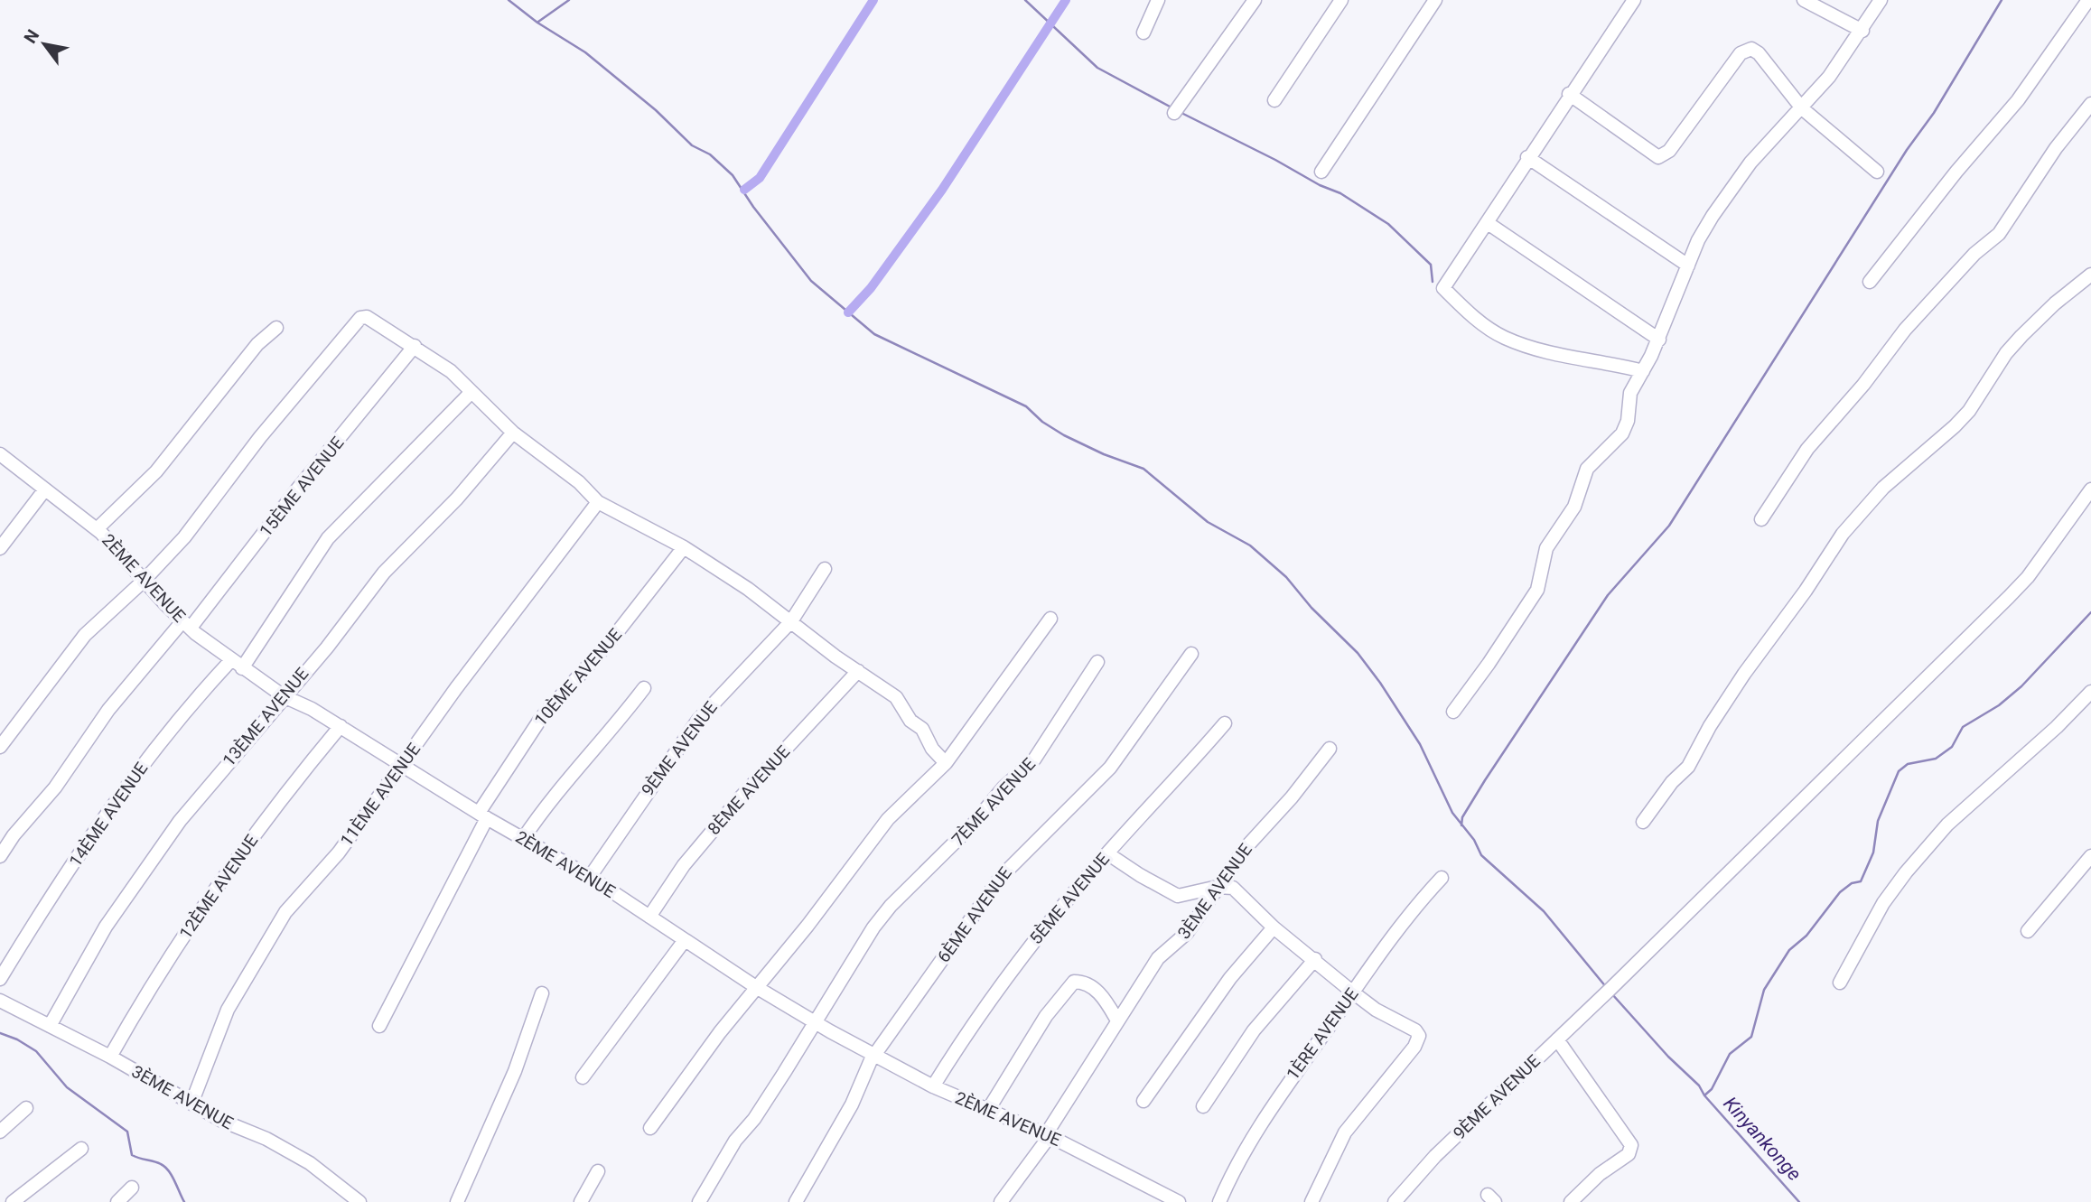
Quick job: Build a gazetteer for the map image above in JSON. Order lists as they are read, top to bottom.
{
  "streets": {
    "street": [
      "15ÈME AVENUE",
      "2ÈME AVENUE",
      "10ÈME AVENUE",
      "13ÈME AVENUE",
      "9ÈME AVENUE",
      "8ÈME AVENUE",
      "11ÈME AVENUE",
      "7ÈME AVENUE",
      "14ÈME AVENUE",
      "12ÈME AVENUE",
      "3ÈME AVENUE",
      "5ÈME AVENUE",
      "6ÈME AVENUE",
      "1ÈRE AVENUE"
    ]
  },
  "crossings": [
    ["15ÈME AVENUE", "2ÈME AVENUE"],
    ["2ÈME AVENUE", "10ÈME AVENUE"],
    ["2ÈME AVENUE", "13ÈME AVENUE"],
    ["2ÈME AVENUE", "9ÈME AVENUE"],
    ["2ÈME AVENUE", "8ÈME AVENUE"],
    ["2ÈME AVENUE", "11ÈME AVENUE"],
    ["2ÈME AVENUE", "7ÈME AVENUE"],
    ["2ÈME AVENUE", "14ÈME AVENUE"],
    ["2ÈME AVENUE", "12ÈME AVENUE"],
    ["2ÈME AVENUE", "3ÈME AVENUE"],
    ["2ÈME AVENUE", "5ÈME AVENUE"],
    ["2ÈME AVENUE", "6ÈME AVENUE"],
    ["13ÈME AVENUE", "3ÈME AVENUE"],
    ["11ÈME AVENUE", "3ÈME AVENUE"],
    ["12ÈME AVENUE", "3ÈME AVENUE"]
  ],
  "water": ["Kinyankonge"],
  "north": "top left"
}
